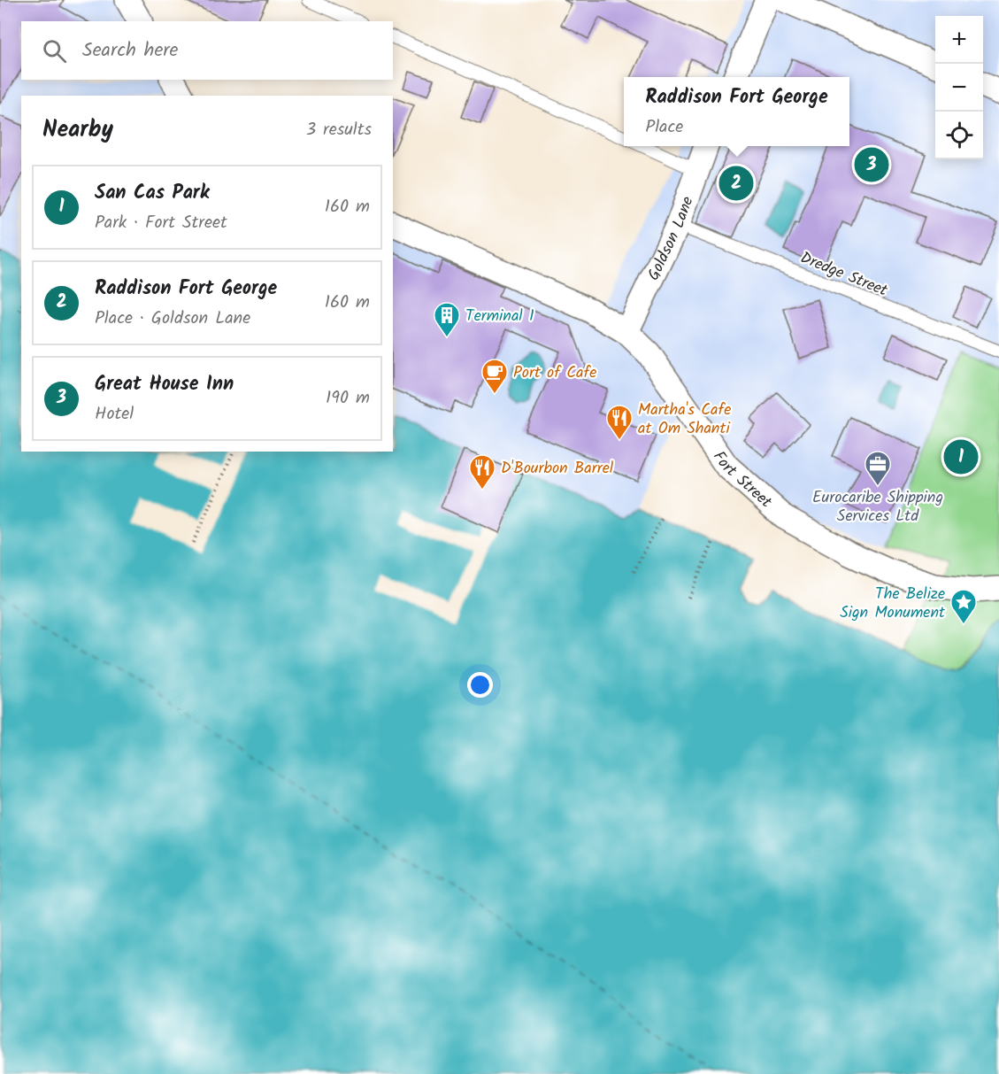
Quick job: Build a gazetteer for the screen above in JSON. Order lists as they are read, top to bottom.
{
  "streets": {
    "street": ["Goldson Lane", "Fort Street"],
    "lane": ["Dredge Street"]
  },
  "crossings": [
    ["Goldson Lane", "Dredge Street"],
    ["Goldson Lane", "Fort Street"]
  ],
  "places": {
    "building": ["Terminal 1"],
    "cafe": ["Port of Cafe"],
    "restaurant": ["Martha's Cafe at Om Shanti", "D'Bourbon Barrel"],
    "office": ["Eurocaribe Shipping Services Ltd"],
    "place": ["The Belize Sign Monument"]
  },
  "page": {
    "map_buttons": ["+", "−"],
    "search": "Search here",
    "popup": ["Raddison Fort George", "Place"],
    "heading": ["Nearby", "3 results"],
    "pins": ["3", "2", "1"],
    "list": [
      {
        "mark": "1",
        "name": "San Cas Park",
        "note": "Park · Fort Street",
        "value": "160 m"
      },
      {
        "mark": "2",
        "name": "Raddison Fort George",
        "note": "Place · Goldson Lane",
        "value": "160 m"
      },
      {
        "mark": "3",
        "name": "Great House Inn",
        "note": "Hotel",
        "value": "190 m"
      }
    ]
  }
}
